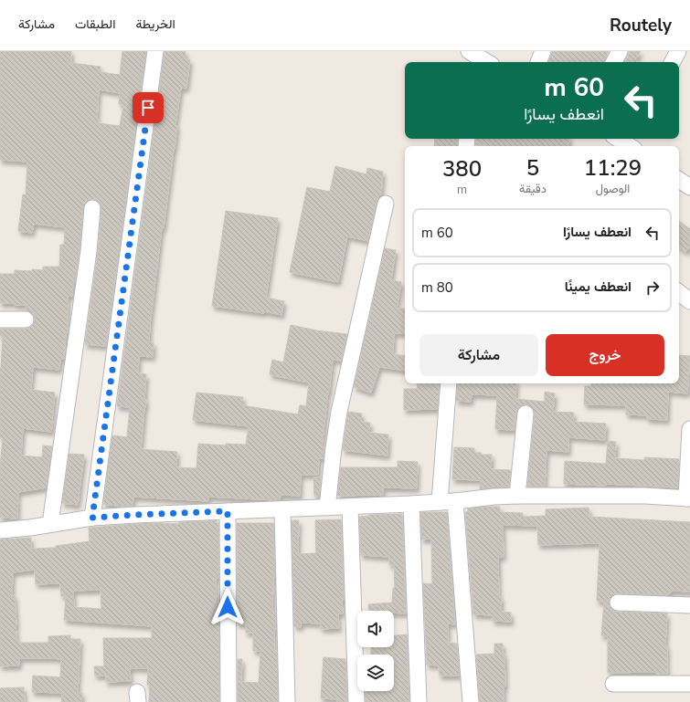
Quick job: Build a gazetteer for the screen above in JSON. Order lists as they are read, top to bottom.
{
  "page": {
    "header": "Routely",
    "nav": ["الخريطة", "الطبقات", "مشاركة"],
    "turn": ["60 m", "انعطف يسارًا"],
    "eta": [
      "11:29",
      "الوصول",
      "5",
      "دقيقة",
      "380",
      "m"
    ],
    "list": [
      {
        "name": "انعطف يسارًا",
        "value": "60 m"
      },
      {
        "name": "انعطف يمينًا",
        "value": "80 m"
      }
    ],
    "buttons": ["خروج", "مشاركة"]
  }
}
